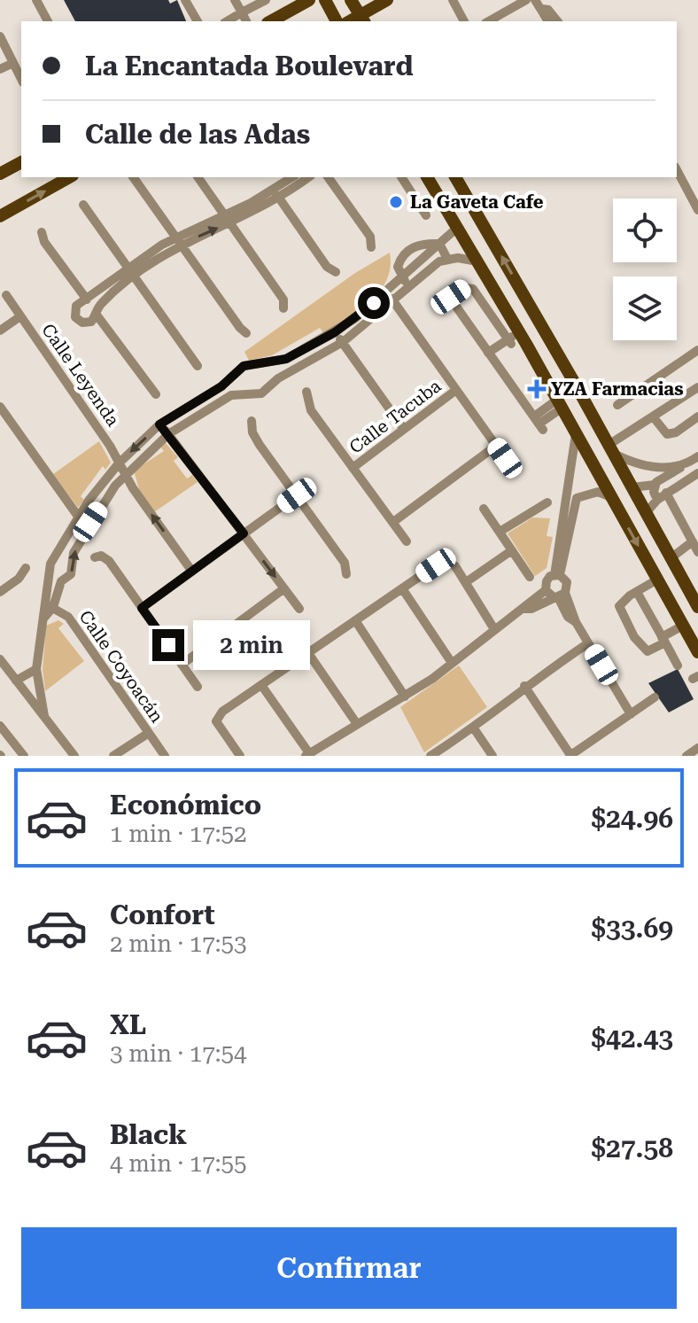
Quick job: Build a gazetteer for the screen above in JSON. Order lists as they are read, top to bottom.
{
  "streets": {
    "street": ["Calle Leyenda", "Calle Tacuba", "Calle Coyoacán"]
  },
  "places": {
    "other": ["La Gaveta Cafe"],
    "health": ["YZA Farmacias"]
  },
  "page": {
    "banner": ["La Encantada Boulevard", "Calle de las Adas"],
    "bubble": "2 min",
    "list": [
      {
        "name": "Económico",
        "note": "1 min · 17:52",
        "value": "$24.96"
      },
      {
        "name": "Confort",
        "note": "2 min · 17:53",
        "value": "$33.69"
      },
      {
        "name": "XL",
        "note": "3 min · 17:54",
        "value": "$42.43"
      },
      {
        "name": "Black",
        "note": "4 min · 17:55",
        "value": "$27.58"
      }
    ],
    "buttons": "Confirmar"
  }
}
